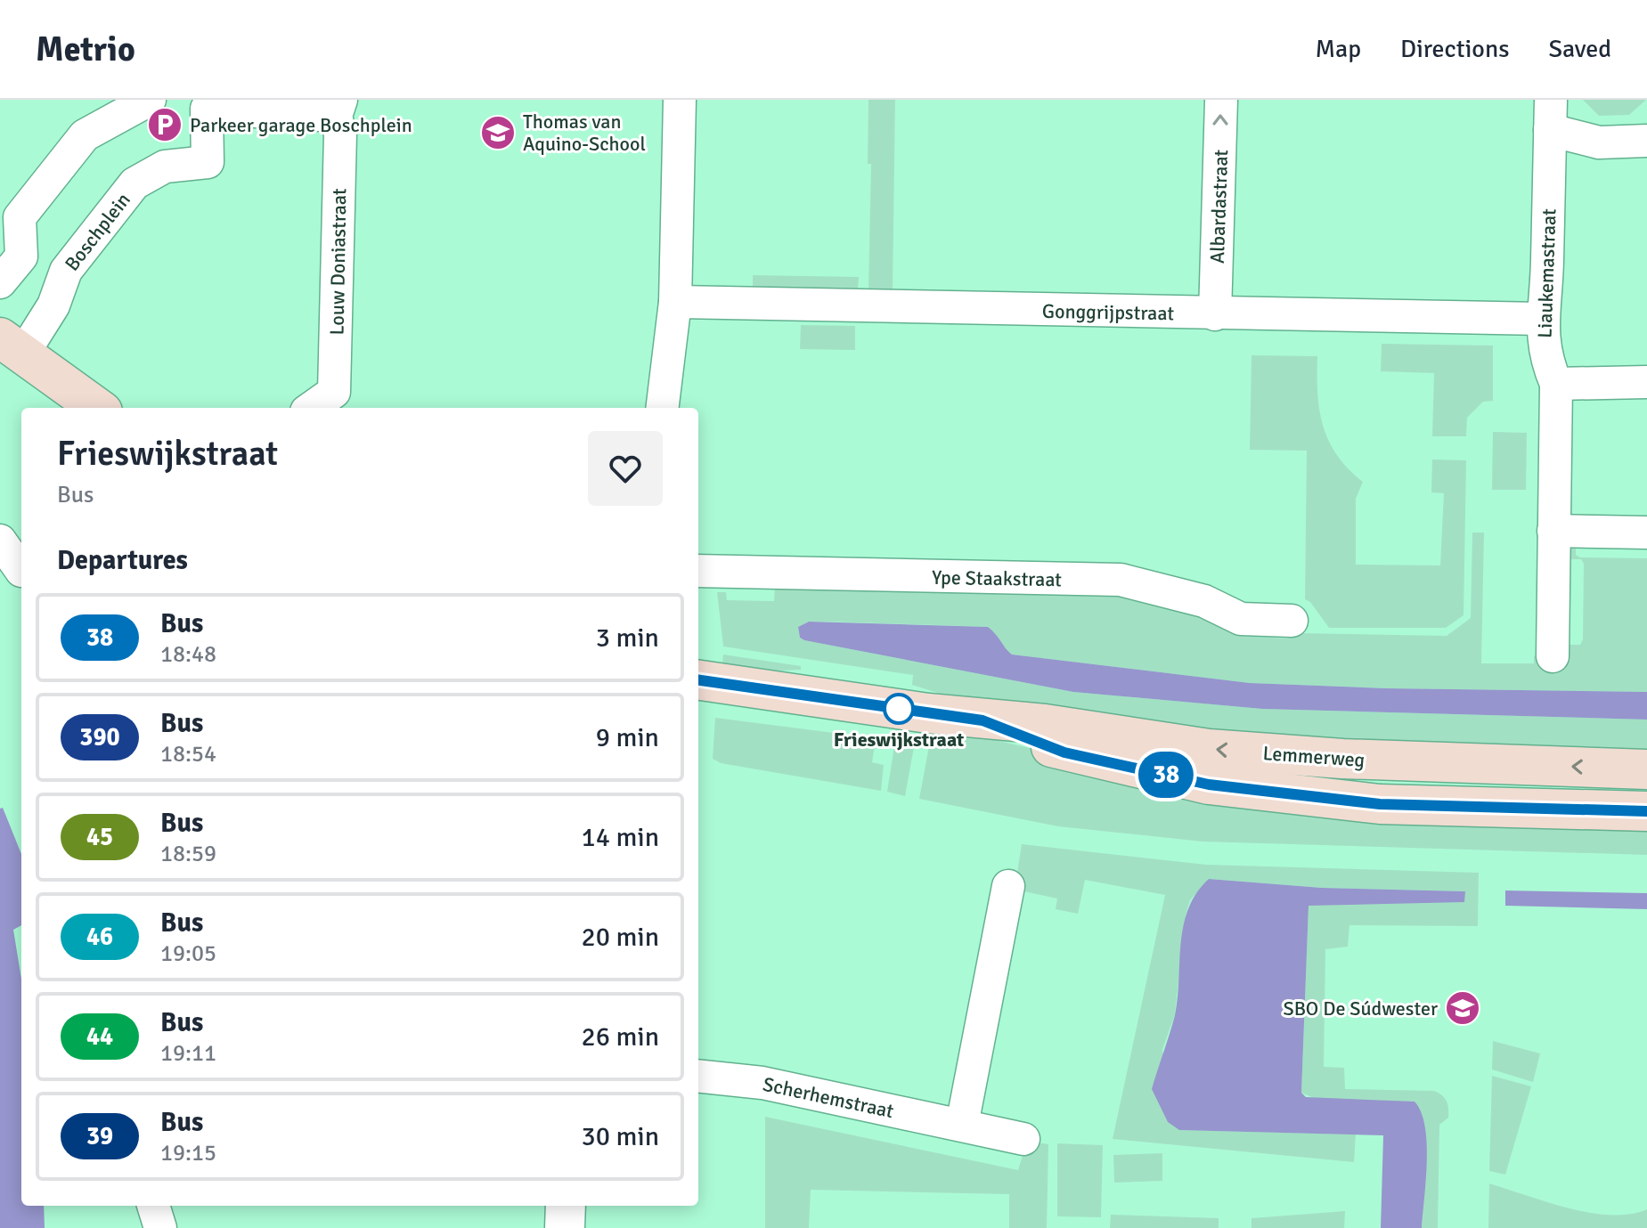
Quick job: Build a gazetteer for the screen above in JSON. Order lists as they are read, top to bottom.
{
  "streets": {
    "main road": ["Lemmerweg"],
    "street": [
      "Albardastraat",
      "Boschplein",
      "Louw Doniastraat",
      "Liaukemastraat",
      "Gonggrijpstraat",
      "Ype Staakstraat",
      "Scherhemstraat"
    ]
  },
  "crossings": [
    ["Albardastraat", "Gonggrijpstraat"],
    ["Boschplein", "Louw Doniastraat"],
    ["Liaukemastraat", "Gonggrijpstraat"]
  ],
  "one_way": ["Albardastraat"],
  "places": {
    "parking": ["Parkeer garage Boschplein"],
    "school or university": ["Thomas van Aquino-School", "SBO De Súdwester"],
    "other": ["Frieswijkstraat"]
  },
  "lines": ["bus line 38"],
  "page": {
    "header": "Metrio",
    "nav": ["Map", "Directions", "Saved"],
    "on_map": "38",
    "heading": [
      ["Frieswijkstraat", "Bus"],
      "Departures"
    ],
    "list": [
      {
        "mark": "38",
        "name": "Bus",
        "note": "18:48",
        "value": "3 min"
      },
      {
        "mark": "390",
        "name": "Bus",
        "note": "18:54",
        "value": "9 min"
      },
      {
        "mark": "45",
        "name": "Bus",
        "note": "18:59",
        "value": "14 min"
      },
      {
        "mark": "46",
        "name": "Bus",
        "note": "19:05",
        "value": "20 min"
      },
      {
        "mark": "44",
        "name": "Bus",
        "note": "19:11",
        "value": "26 min"
      },
      {
        "mark": "39",
        "name": "Bus",
        "note": "19:15",
        "value": "30 min"
      }
    ]
  }
}
